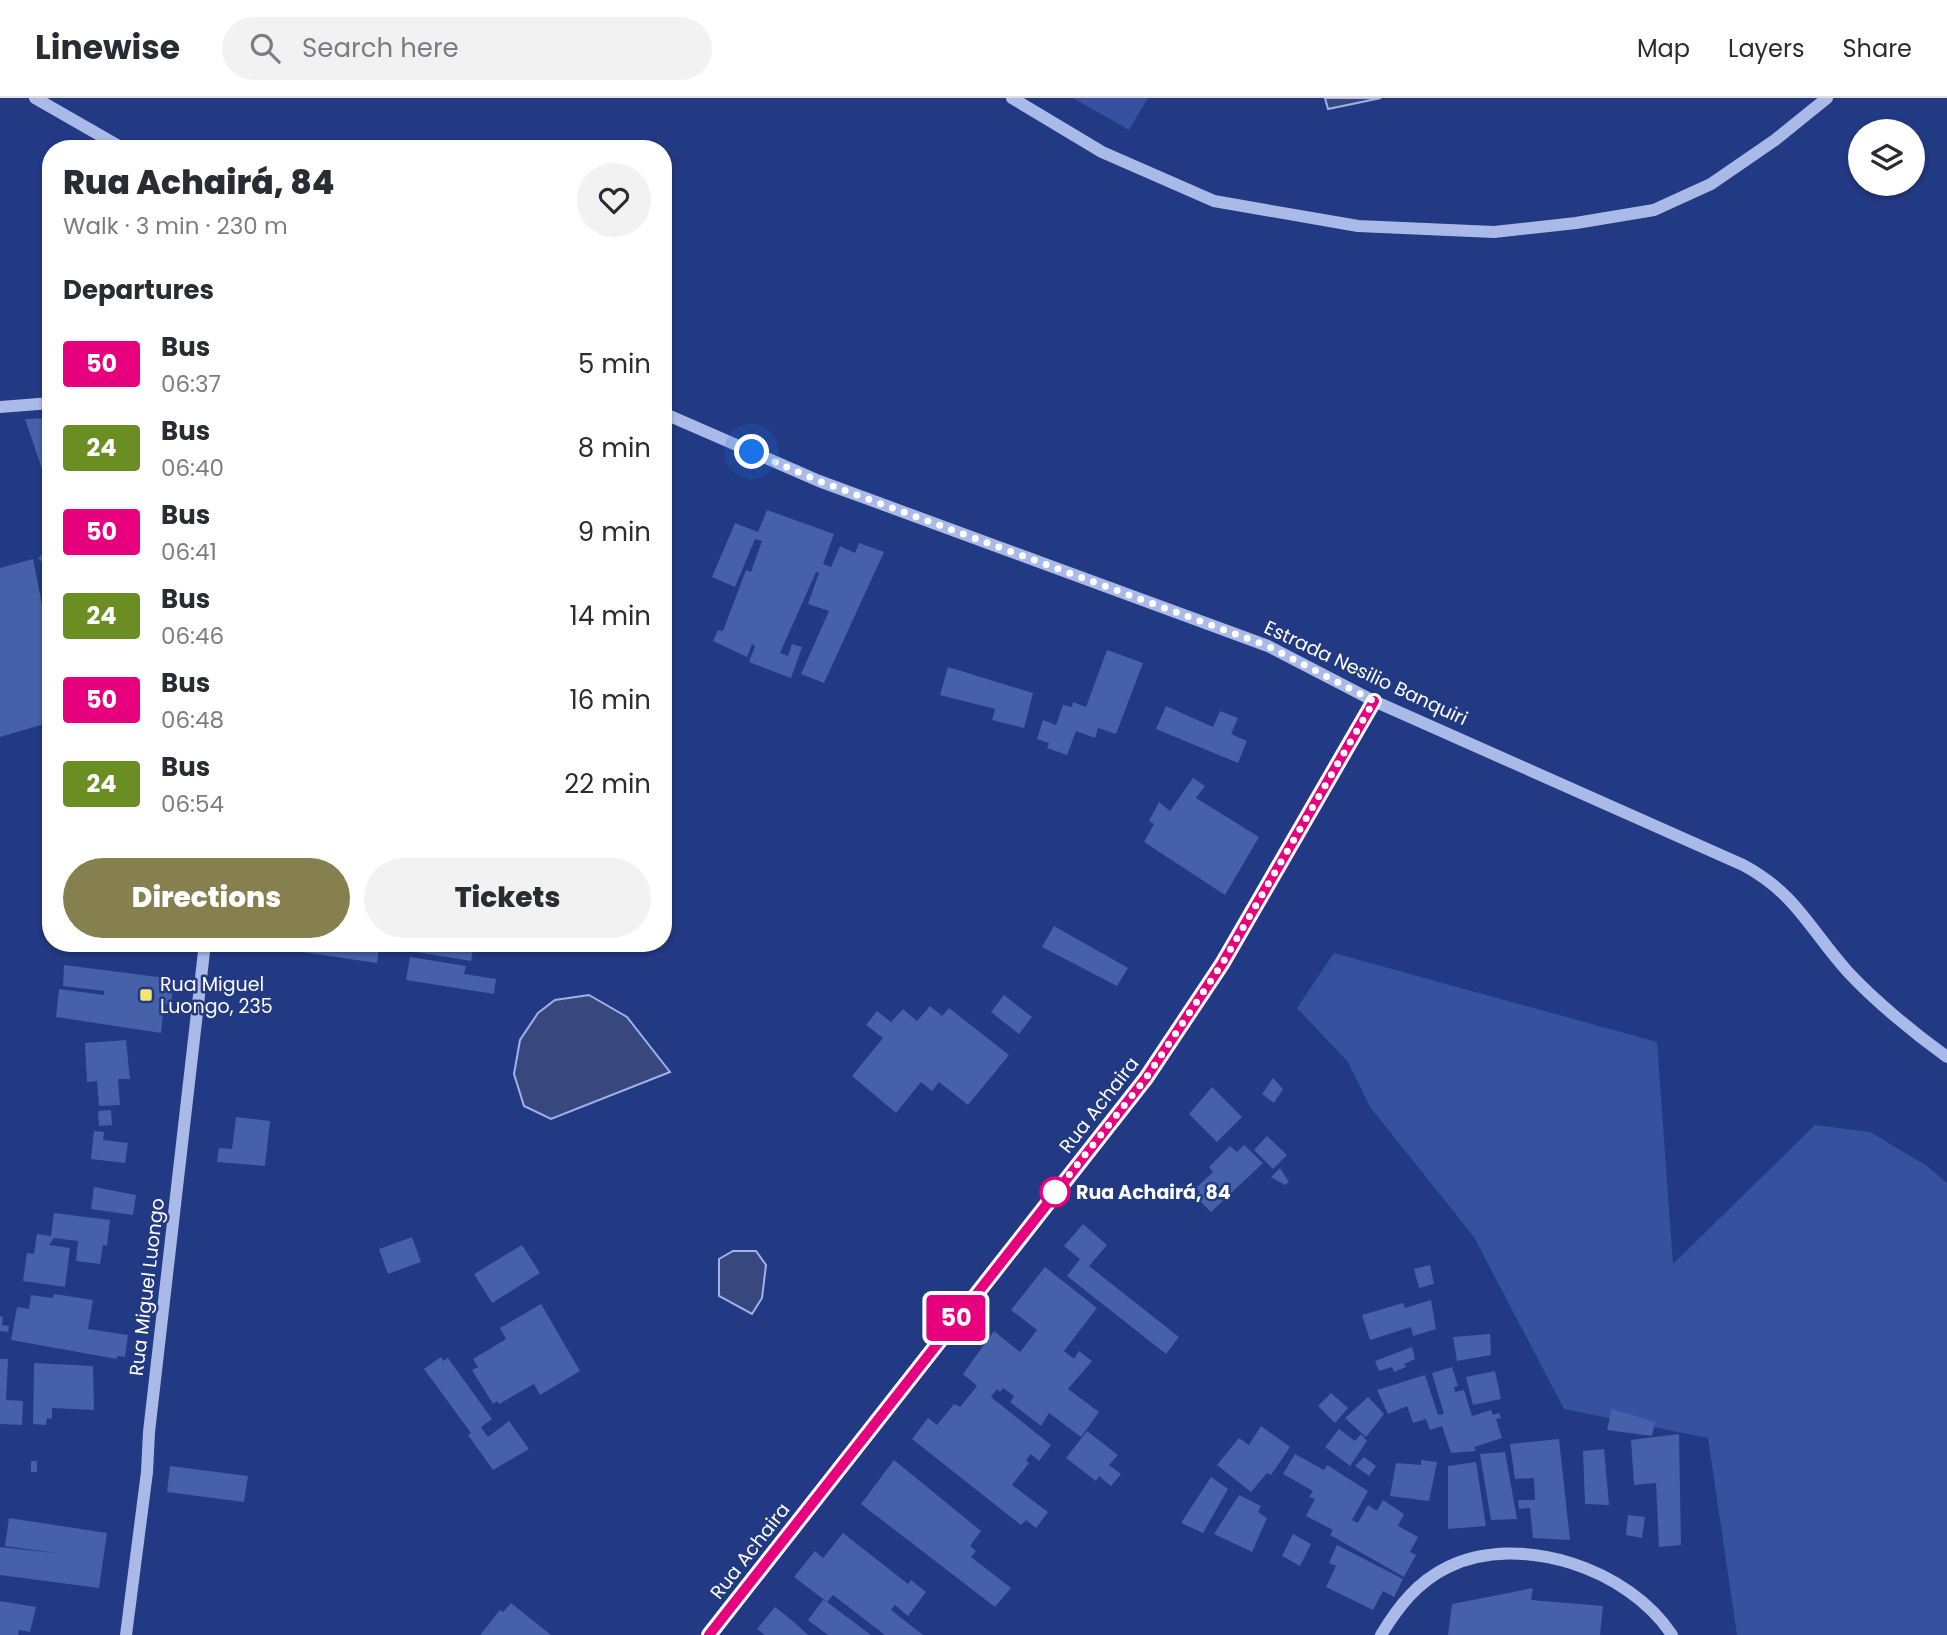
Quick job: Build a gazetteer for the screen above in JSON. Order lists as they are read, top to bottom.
{
  "streets": {
    "street": ["Estrada Nesilio Banquiri", "Rua Achaira", "Rua Miguel Luongo"]
  },
  "crossings": [
    ["Estrada Nesilio Banquiri", "Rua Achaira"]
  ],
  "places": {
    "transit": ["Rua Miguel Luongo, 235"],
    "other": ["Rua Achairá, 84"]
  },
  "lines": ["bus line 50"],
  "page": {
    "header": "Linewise",
    "search": "Search here",
    "nav": ["Map", "Layers", "Share"],
    "on_map": "50",
    "heading": [
      ["Rua Achairá, 84", "Walk · 3 min · 230 m"],
      "Departures"
    ],
    "list": [
      {
        "mark": "50",
        "name": "Bus",
        "note": "06:37",
        "value": "5 min"
      },
      {
        "mark": "24",
        "name": "Bus",
        "note": "06:40",
        "value": "8 min"
      },
      {
        "mark": "50",
        "name": "Bus",
        "note": "06:41",
        "value": "9 min"
      },
      {
        "mark": "24",
        "name": "Bus",
        "note": "06:46",
        "value": "14 min"
      },
      {
        "mark": "50",
        "name": "Bus",
        "note": "06:48",
        "value": "16 min"
      },
      {
        "mark": "24",
        "name": "Bus",
        "note": "06:54",
        "value": "22 min"
      }
    ],
    "buttons": ["Directions", "Tickets"]
  }
}
